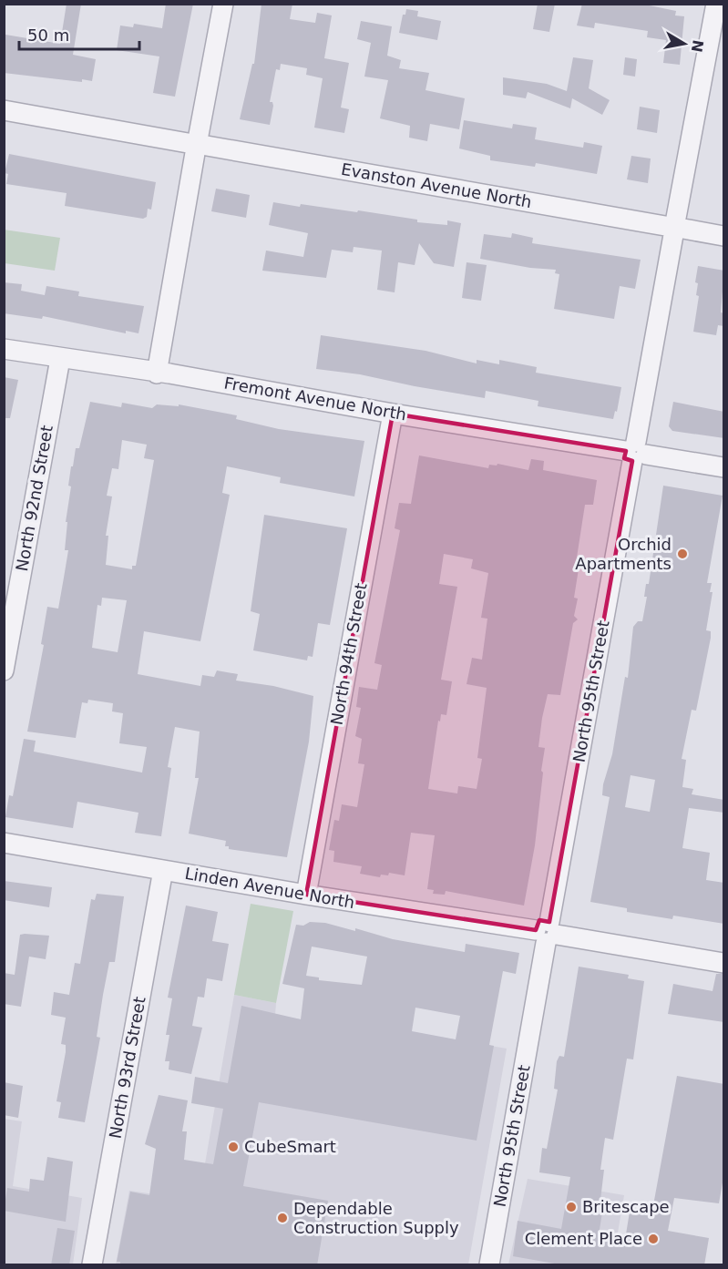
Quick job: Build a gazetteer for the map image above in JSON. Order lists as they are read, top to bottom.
{
  "streets": {
    "street": [
      "Evanston Avenue North",
      "Fremont Avenue North",
      "North 92nd Street",
      "North 94th Street",
      "North 95th Street",
      "Linden Avenue North",
      "North 93rd Street"
    ]
  },
  "crossings": [
    ["Evanston Avenue North", "North 95th Street"],
    ["Fremont Avenue North", "North 92nd Street"],
    ["Fremont Avenue North", "North 94th Street"],
    ["Fremont Avenue North", "North 95th Street"],
    ["North 94th Street", "Linden Avenue North"],
    ["North 95th Street", "Linden Avenue North"],
    ["Linden Avenue North", "North 93rd Street"]
  ],
  "places": [
    "Orchid Apartments",
    "CubeSmart",
    "Britescape",
    "Dependable Construction Supply",
    "Clement Place"
  ],
  "scale_bar": "50 m",
  "north": "right"
}
